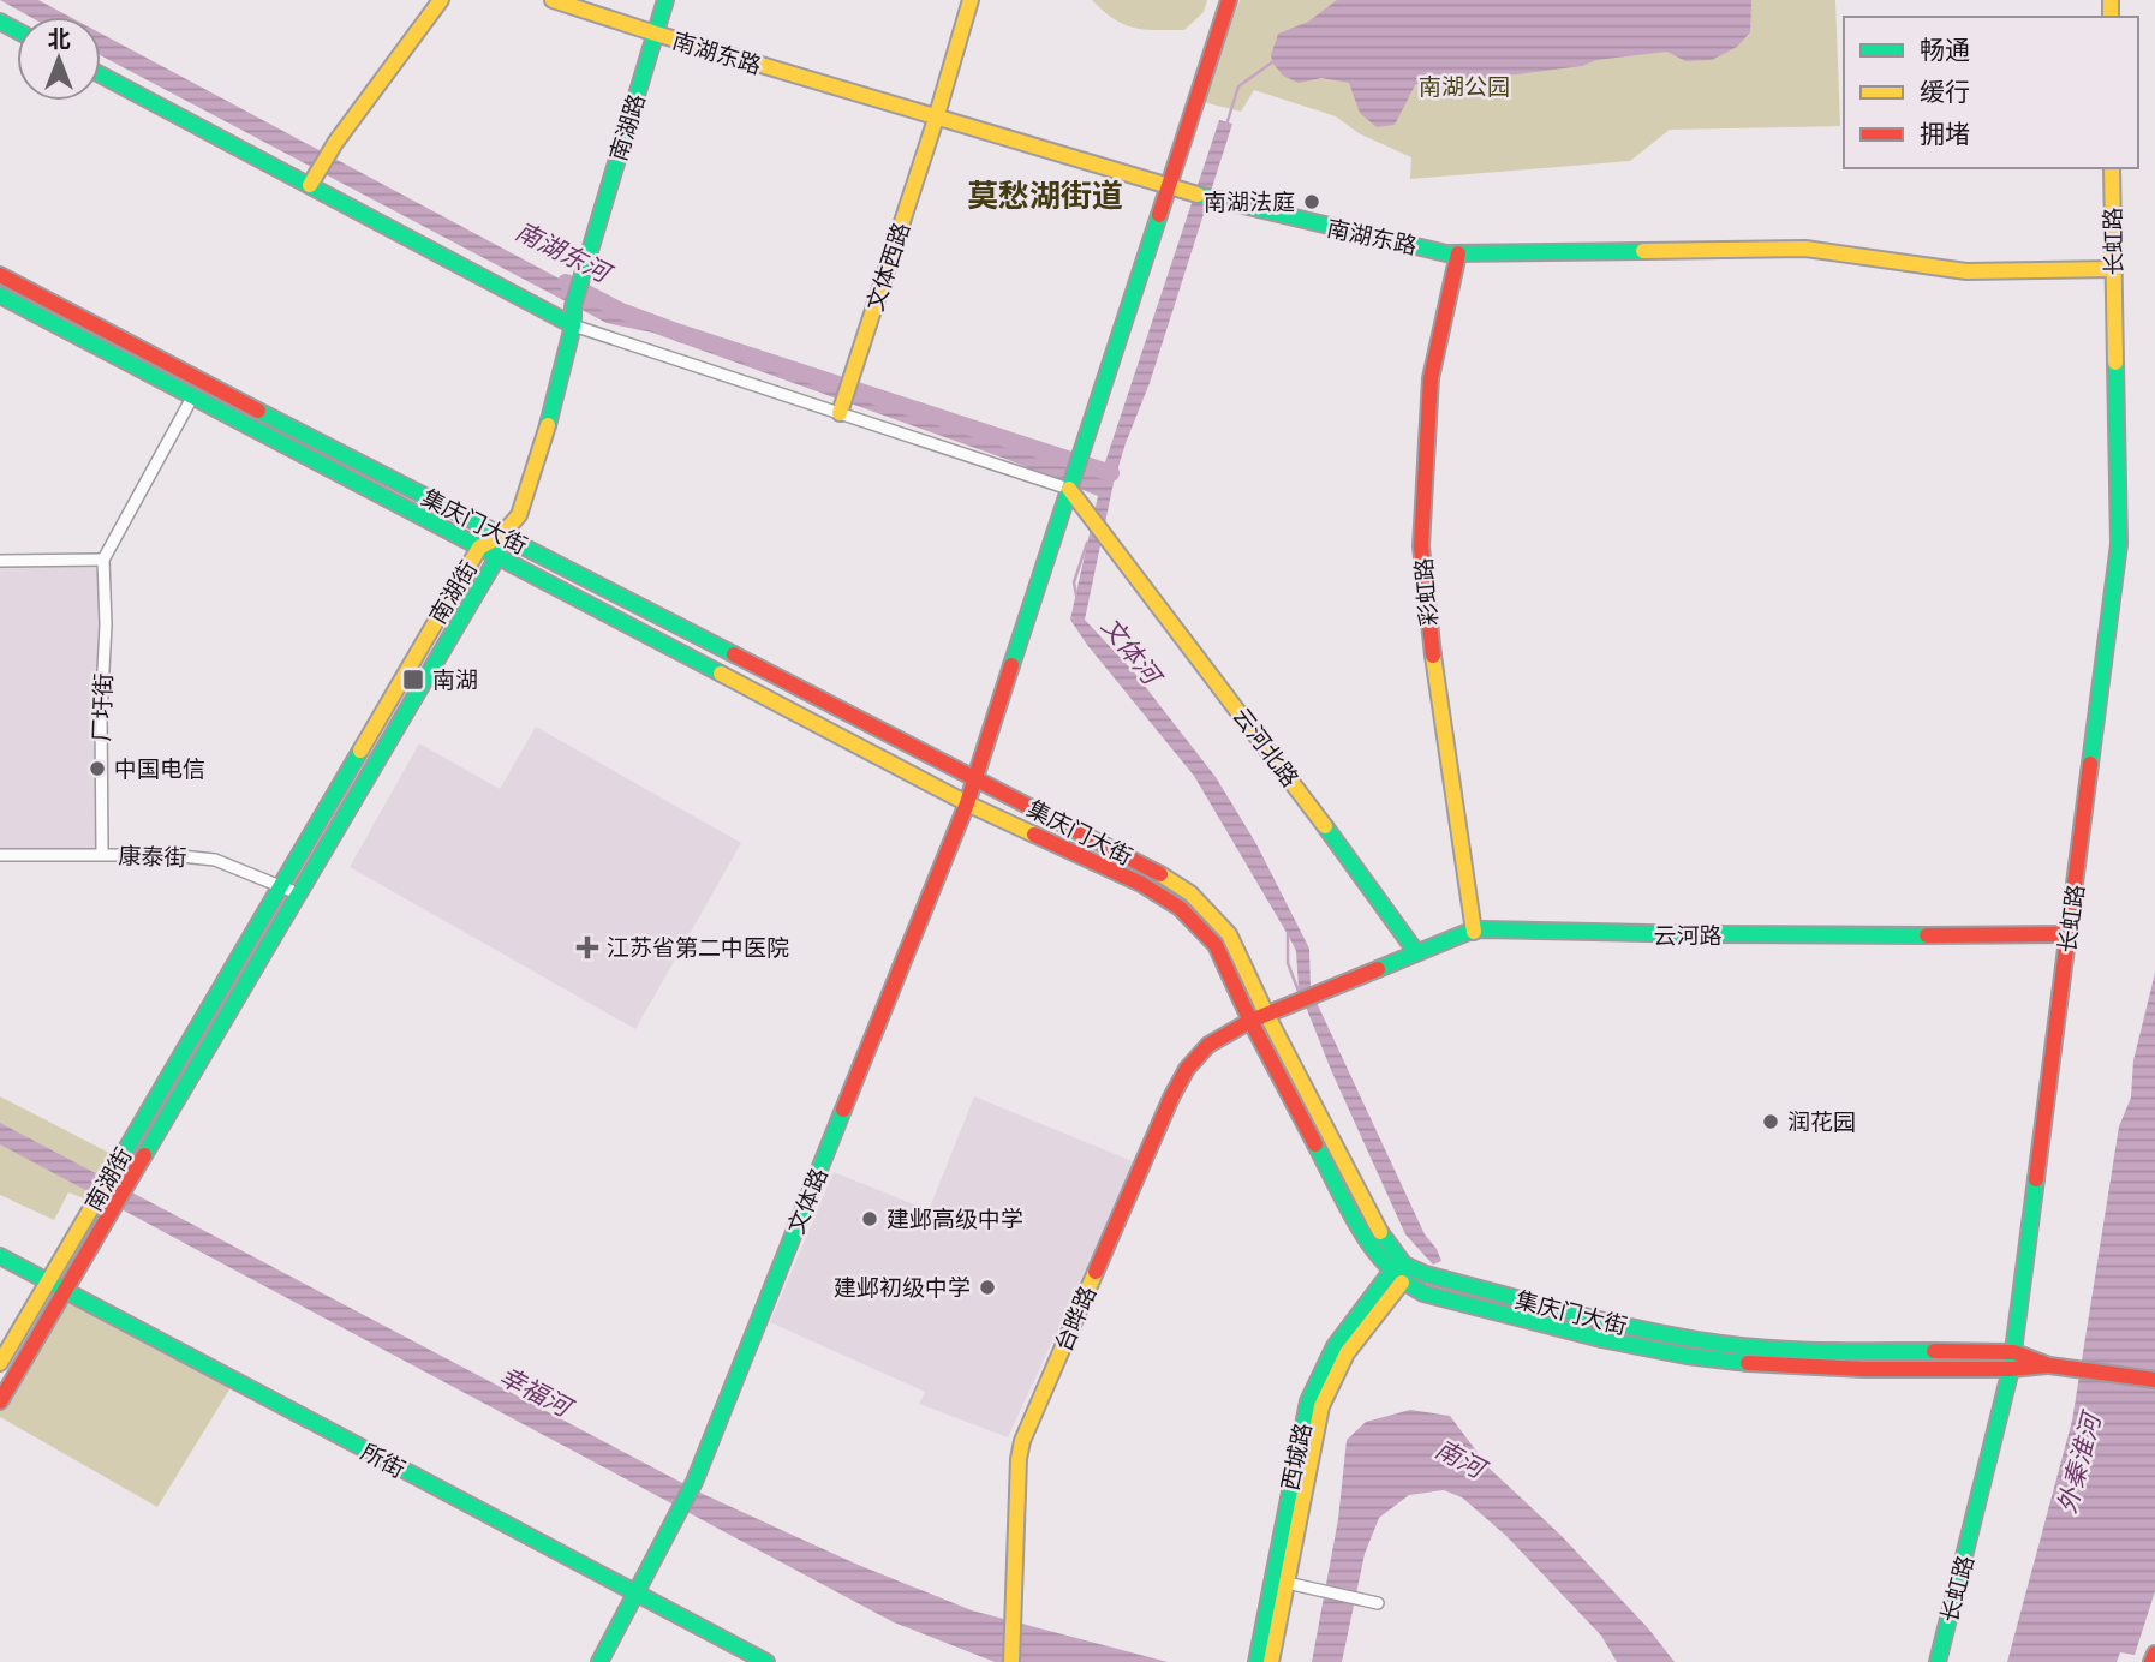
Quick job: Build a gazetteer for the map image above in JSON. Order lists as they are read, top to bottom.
{
  "streets": {
    "main road": [
      "南湖东路",
      "南湖路",
      "长虹路",
      "文体西路",
      "集庆门大街",
      "南湖街",
      "彩虹路",
      "云河北路",
      "云河路",
      "文体路",
      "台晔路",
      "西城路",
      "所街"
    ],
    "street": ["厂圩街", "康泰街"]
  },
  "crossings": [
    ["南湖东路", "南湖路"],
    ["南湖东路", "长虹路"],
    ["南湖东路", "文体西路"],
    ["南湖东路", "彩虹路"],
    ["南湖东路", "文体路"],
    ["长虹路", "集庆门大街"],
    ["长虹路", "云河路"],
    ["集庆门大街", "南湖街"],
    ["集庆门大街", "文体路"],
    ["集庆门大街", "台晔路"],
    ["集庆门大街", "西城路"],
    ["南湖街", "康泰街"],
    ["南湖街", "所街"],
    ["彩虹路", "云河路"],
    ["厂圩街", "康泰街"],
    ["云河北路", "云河路"],
    ["云河北路", "文体路"],
    ["云河路", "台晔路"],
    ["文体路", "所街"]
  ],
  "districts": ["莫愁湖街道"],
  "water": [
    "南湖东河",
    "文体河",
    "幸福河",
    "南河",
    "外秦淮河"
  ],
  "parks": ["南湖公园"],
  "places": {
    "other": [
      "南湖法庭",
      "中国电信",
      "润花园",
      "建邺高级中学",
      "建邺初级中学"
    ],
    "transit": ["南湖"],
    "health": ["江苏省第二中医院"]
  },
  "legend": ["畅通", "缓行", "拥堵"],
  "north": "top"
}
